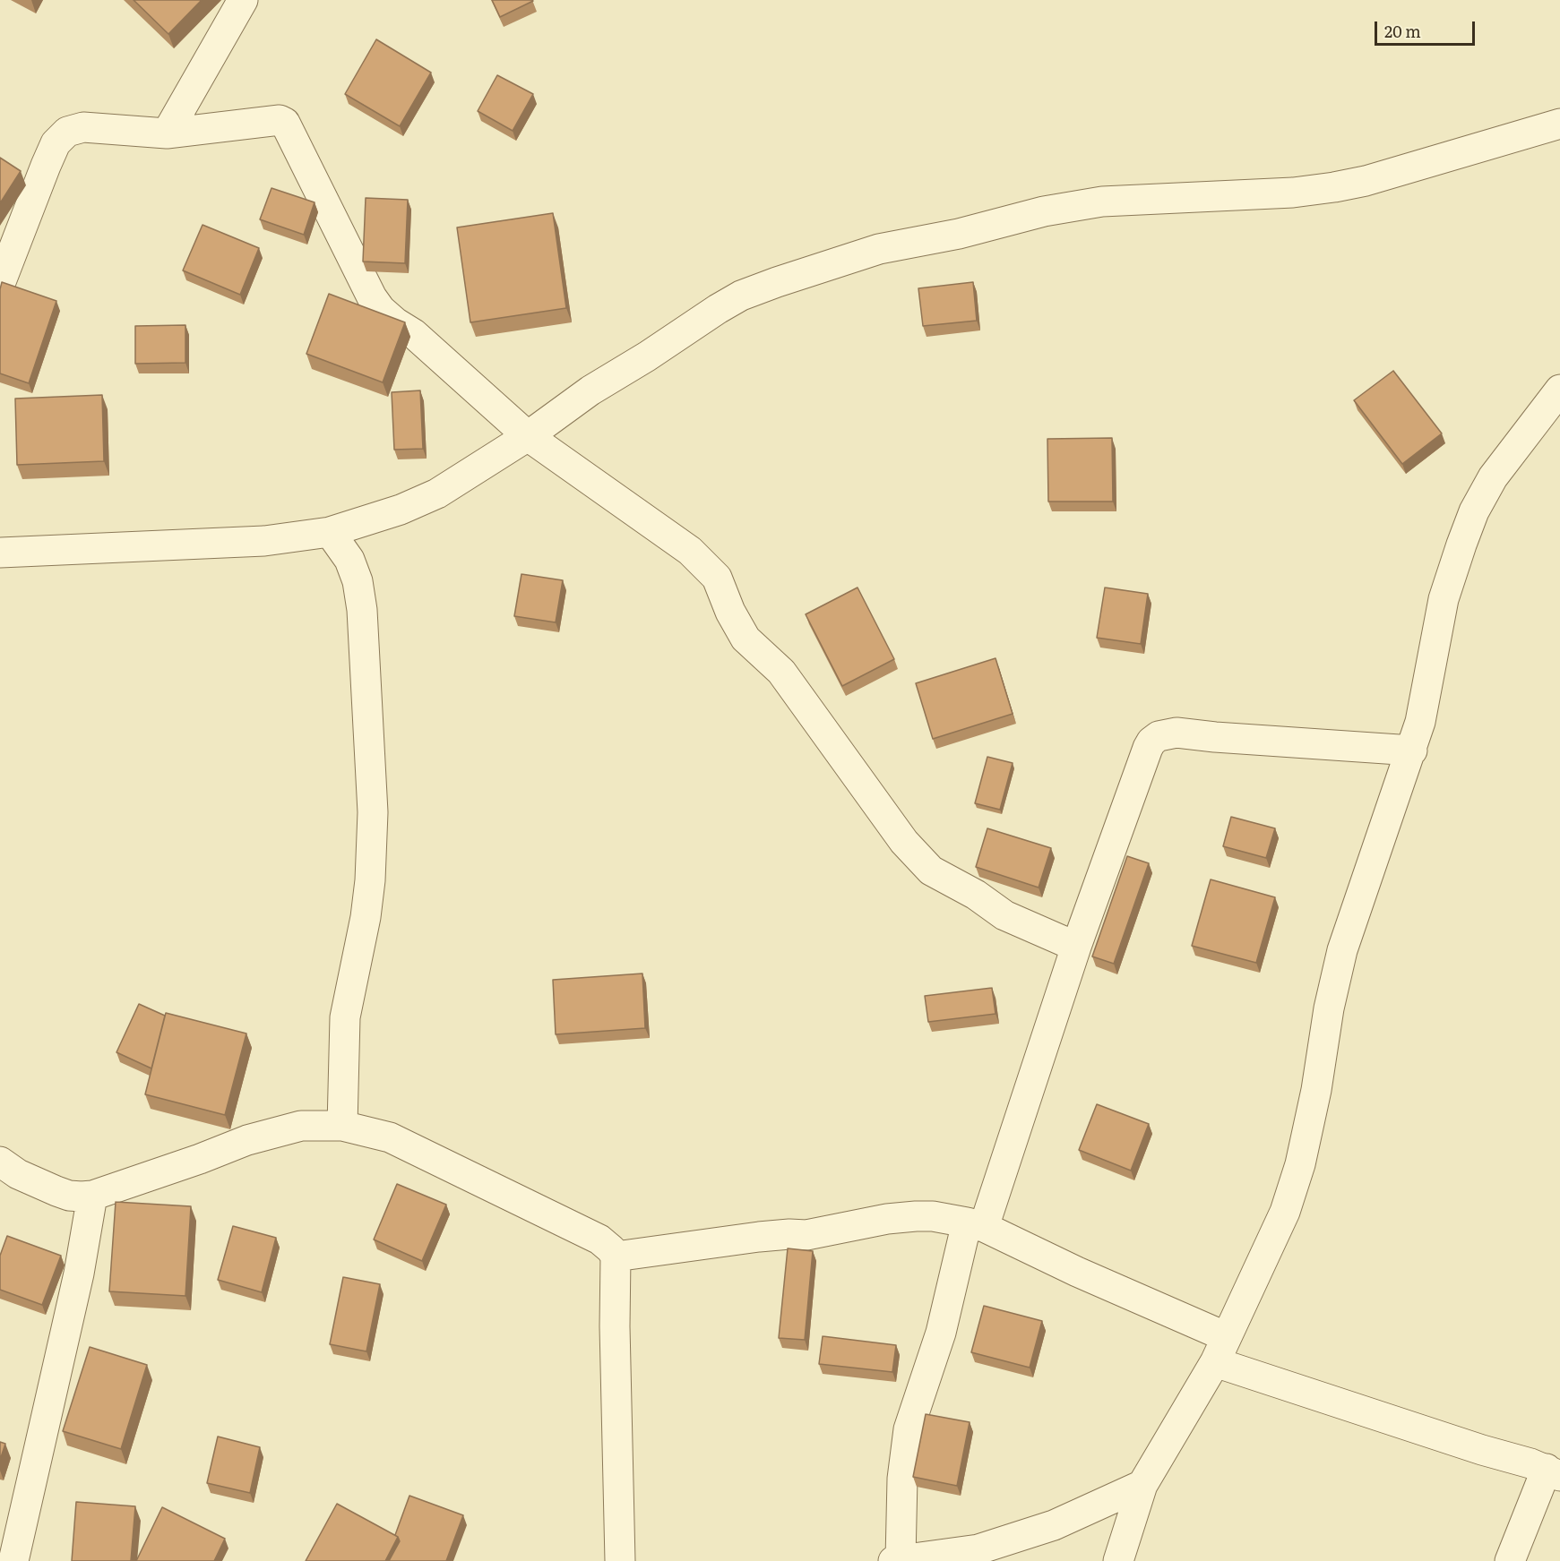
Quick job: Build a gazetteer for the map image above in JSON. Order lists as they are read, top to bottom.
{
  "scale_bar": "20 m"
}
